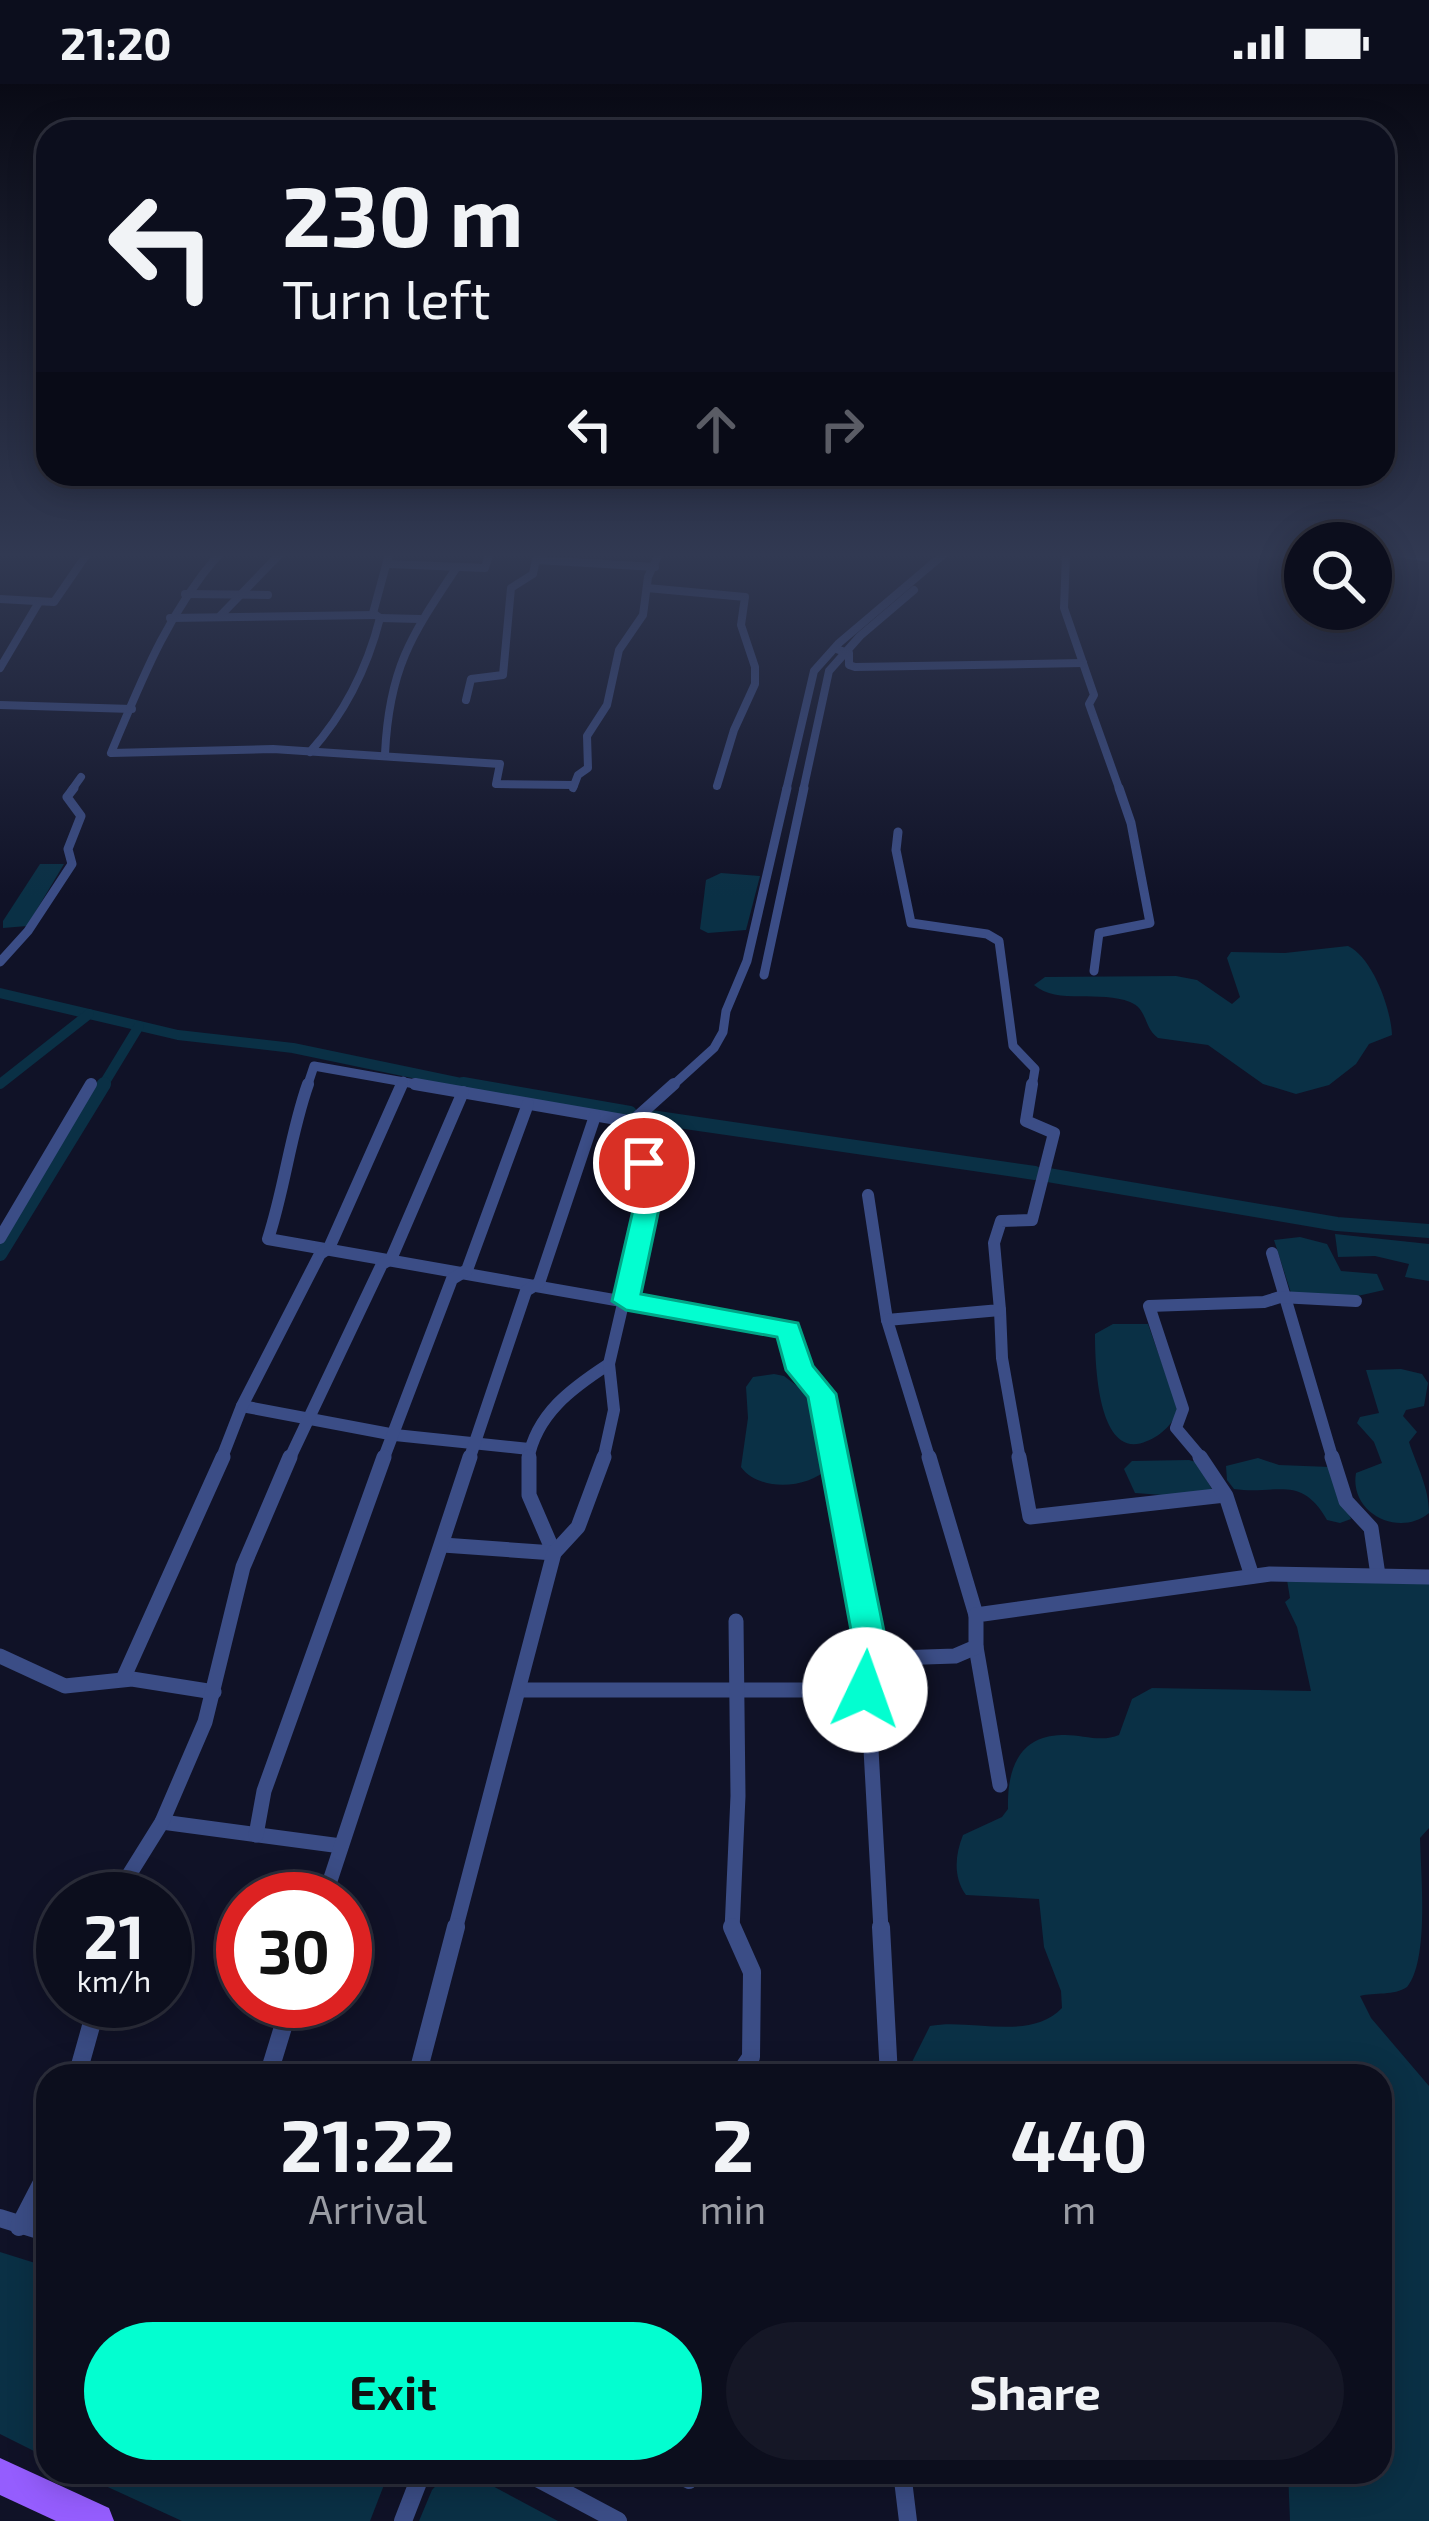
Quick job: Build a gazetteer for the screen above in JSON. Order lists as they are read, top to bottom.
{
  "page": {
    "status": "21:20",
    "turn": ["230 m", "Turn left"],
    "speed": "21 km/h",
    "limit": "30",
    "eta": [
      "21:22",
      "Arrival",
      "2",
      "min",
      "440",
      "m"
    ],
    "buttons": ["Exit", "Share"]
  }
}
